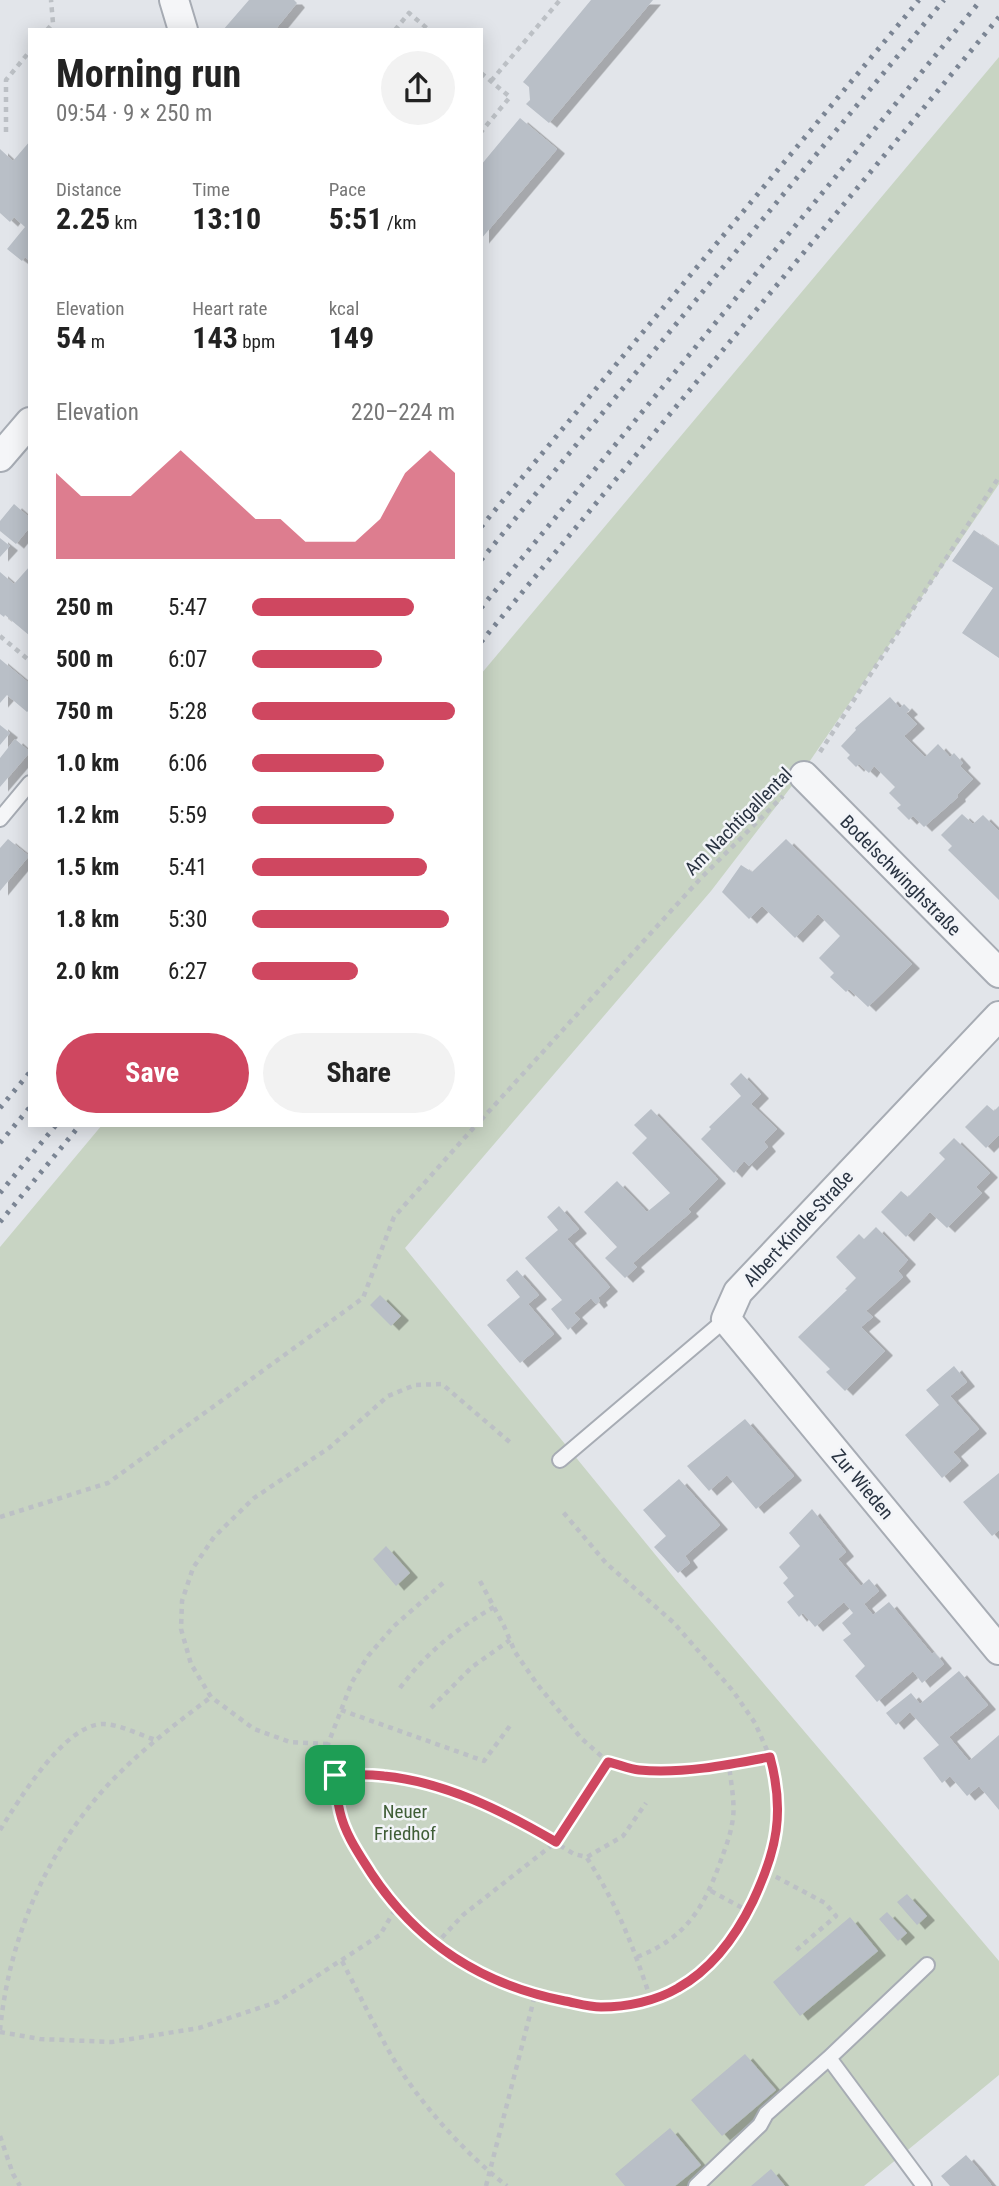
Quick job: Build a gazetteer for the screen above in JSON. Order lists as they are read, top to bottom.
{
  "streets": {
    "street": ["Bodelschwinghstraße", "Albert-Kindle-Straße", "Zur Wieden"],
    "path": ["Am Nachtigallental"]
  },
  "crossings": [
    ["Am Nachtigallental", "Bodelschwinghstraße"],
    ["Albert-Kindle-Straße", "Zur Wieden"]
  ],
  "parks": ["Neuer Friedhof"],
  "page": {
    "heading": ["Morning run", "09:54 · 9 × 250 m"],
    "stats": [
      ["Distance", "2.25 km"],
      ["Time", "13:10"],
      ["Pace", "5:51 /km"],
      ["Elevation", "54 m"],
      ["Heart rate", "143 bpm"],
      ["kcal", "149"]
    ],
    "chart": ["Elevation", "220–224 m"],
    "list": [
      {
        "name": "250 m",
        "note": "5:47"
      },
      {
        "name": "500 m",
        "note": "6:07"
      },
      {
        "name": "750 m",
        "note": "5:28"
      },
      {
        "name": "1.0 km",
        "note": "6:06"
      },
      {
        "name": "1.2 km",
        "note": "5:59"
      },
      {
        "name": "1.5 km",
        "note": "5:41"
      },
      {
        "name": "1.8 km",
        "note": "5:30"
      },
      {
        "name": "2.0 km",
        "note": "6:27"
      }
    ],
    "buttons": ["Save", "Share"]
  }
}
